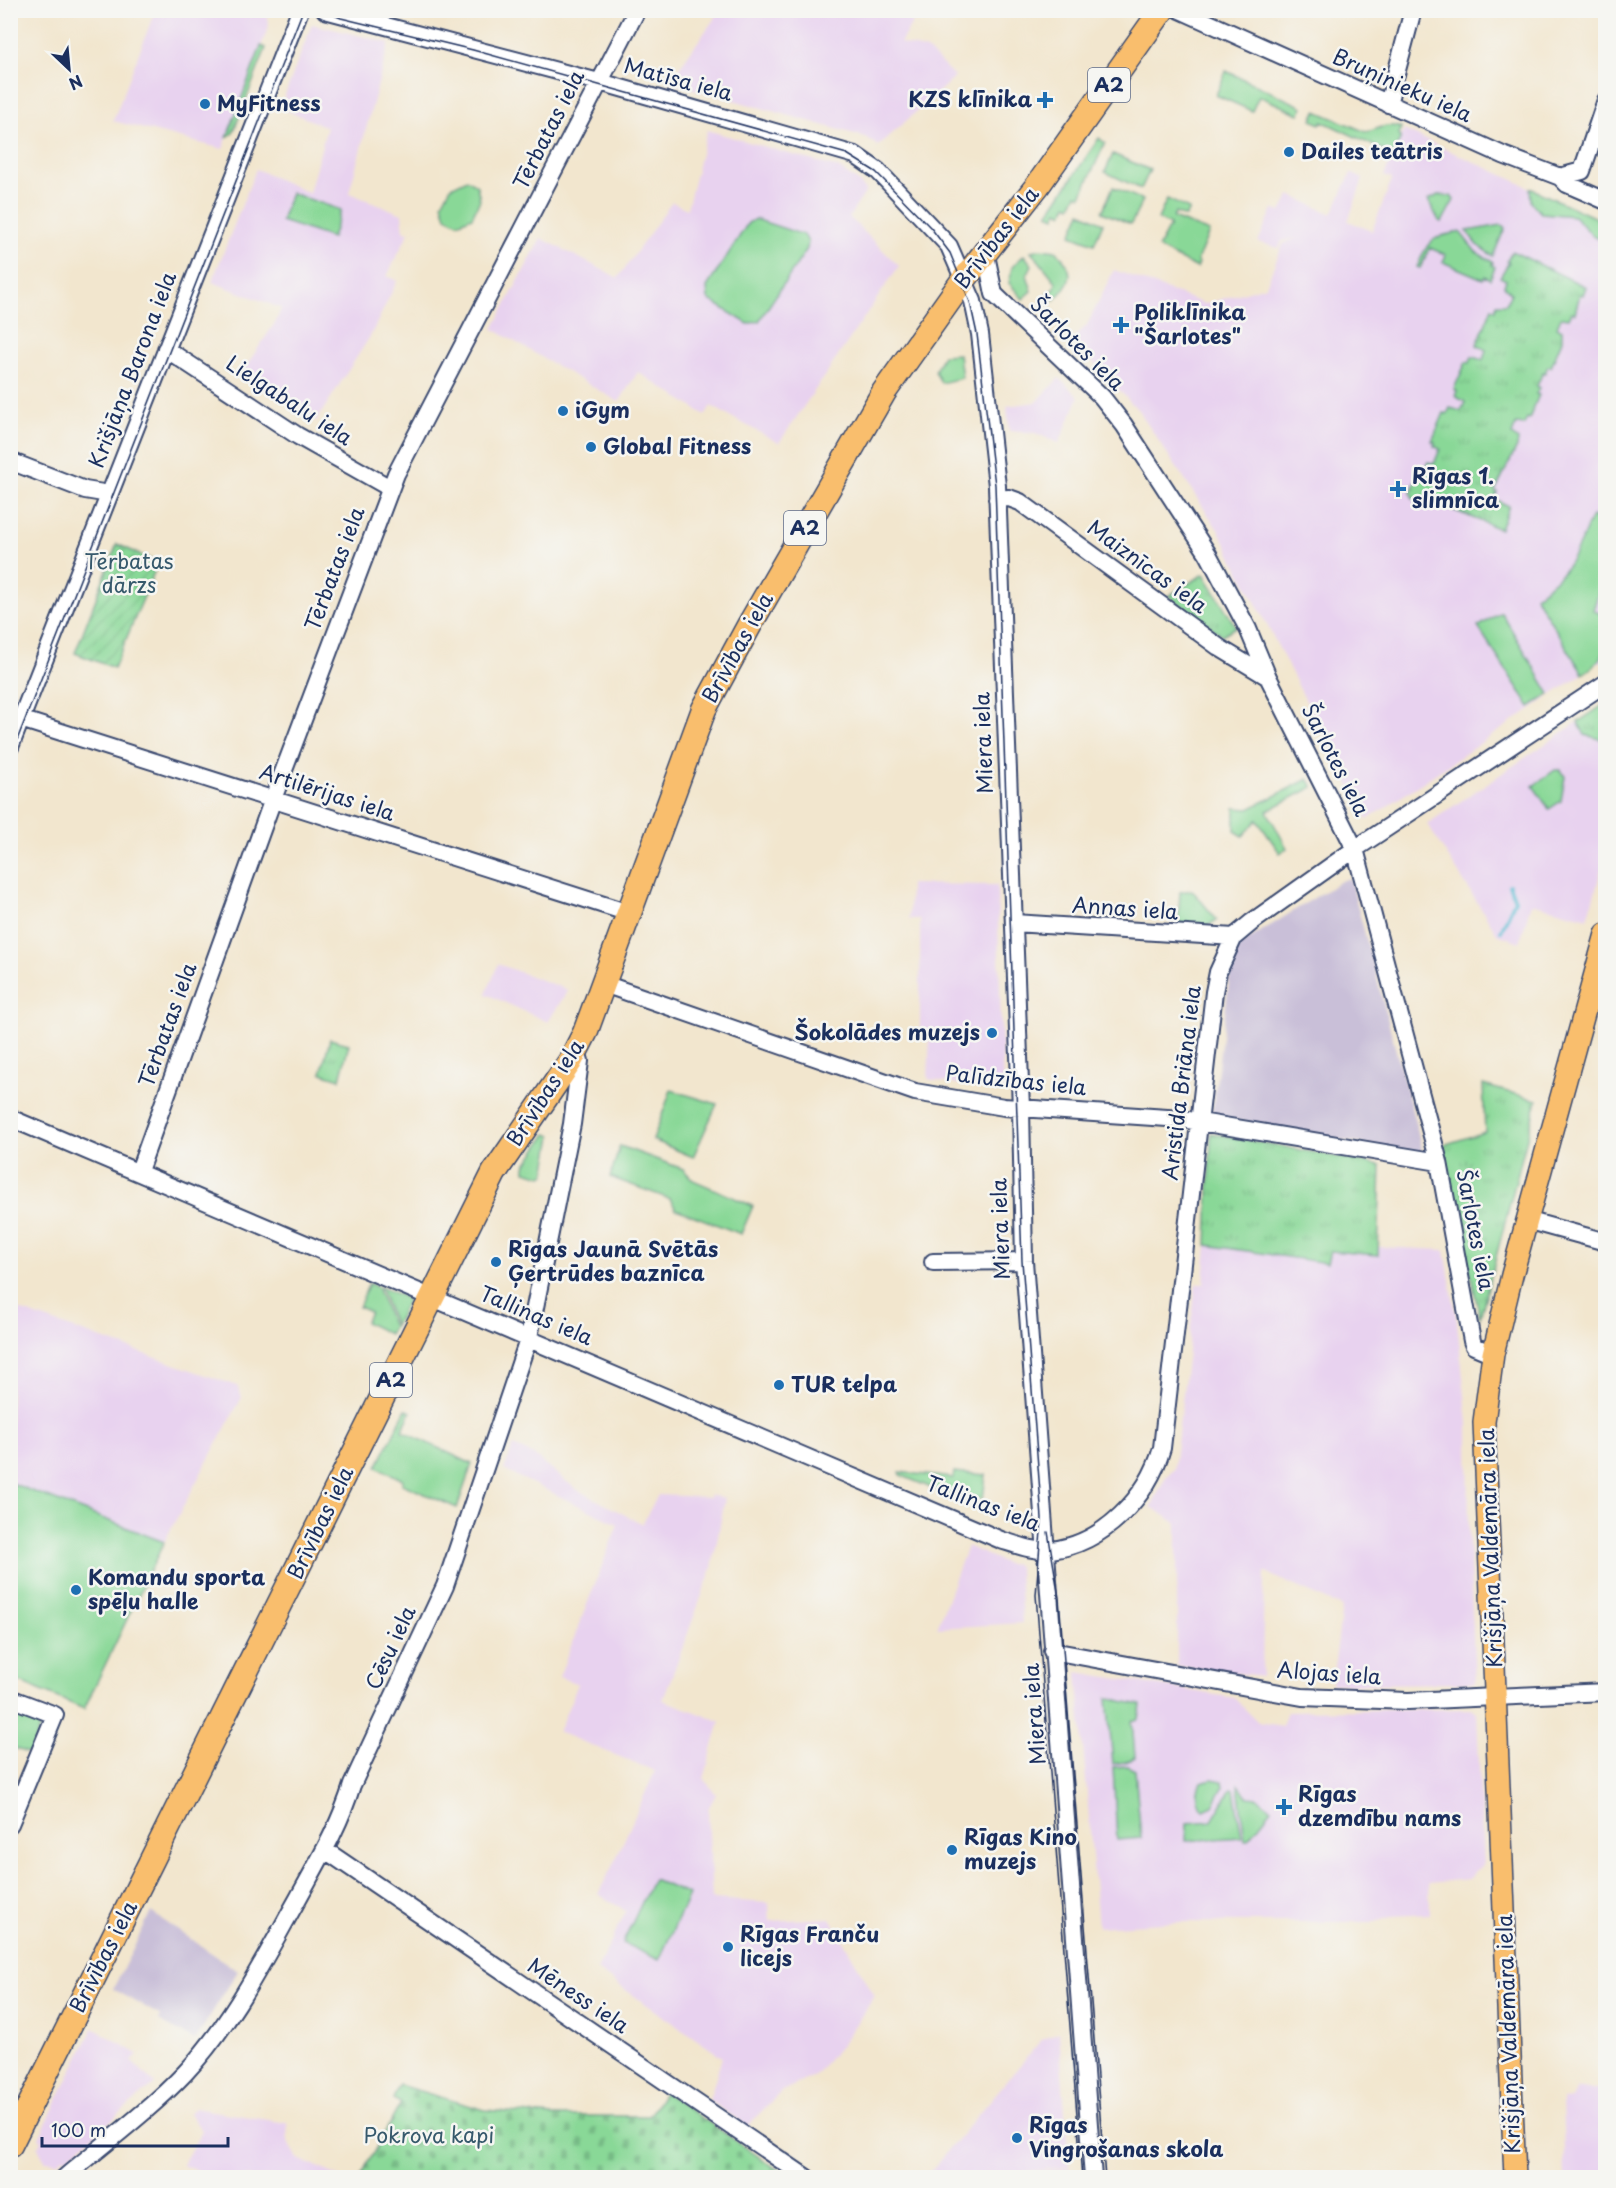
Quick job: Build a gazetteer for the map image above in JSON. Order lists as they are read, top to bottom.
{
  "streets": {
    "highway": ["A2", "Brīvības iela"],
    "main road": ["Krišjāņa Valdemāra iela"],
    "street": [
      "Matīsa iela",
      "Bruņinieku iela",
      "Tērbatas iela",
      "Šarlotes iela",
      "Krišjāņa Barona iela",
      "Lielgabalu iela",
      "Maiznīcas iela",
      "Miera iela",
      "Artilērijas iela",
      "Annas iela",
      "Palīdzības iela",
      "Aristida Briāna iela",
      "Tallinas iela",
      "Cēsu iela",
      "Alojas iela",
      "Mēness iela"
    ]
  },
  "crossings": [
    ["Matīsa iela", "Tērbatas iela"],
    ["Matīsa iela", "Brīvības iela"],
    ["Matīsa iela", "Miera iela"],
    ["Tērbatas iela", "Lielgabalu iela"],
    ["Tērbatas iela", "Artilērijas iela"],
    ["Tērbatas iela", "Tallinas iela"],
    ["Brīvības iela", "Šarlotes iela"],
    ["Brīvības iela", "Miera iela"],
    ["Brīvības iela", "Artilērijas iela"],
    ["Brīvības iela", "Palīdzības iela"],
    ["Brīvības iela", "Tallinas iela"],
    ["Brīvības iela", "Cēsu iela"],
    ["Šarlotes iela", "Maiznīcas iela"],
    ["Šarlotes iela", "Palīdzības iela"],
    ["Šarlotes iela", "Aristida Briāna iela"],
    ["Šarlotes iela", "Krišjāņa Valdemāra iela"],
    ["Krišjāņa Barona iela", "Lielgabalu iela"],
    ["Krišjāņa Barona iela", "Artilērijas iela"],
    ["Maiznīcas iela", "Miera iela"],
    ["Miera iela", "Annas iela"],
    ["Miera iela", "Palīdzības iela"],
    ["Miera iela", "Aristida Briāna iela"],
    ["Miera iela", "Tallinas iela"],
    ["Miera iela", "Alojas iela"],
    ["Annas iela", "Aristida Briāna iela"],
    ["Palīdzības iela", "Aristida Briāna iela"],
    ["Aristida Briāna iela", "Tallinas iela"],
    ["Tallinas iela", "Cēsu iela"],
    ["Krišjāņa Valdemāra iela", "Alojas iela"],
    ["Cēsu iela", "Mēness iela"]
  ],
  "parks": ["Tērbatas dārzs", "Pokrova kapi"],
  "places": {
    "health": [
      "KZS klīnika",
      "Poliklīnika \"Šarlotes\"",
      "Rīgas 1. slimnīca",
      "Rīgas dzemdību nams"
    ],
    "other": [
      "MyFitness",
      "Dailes teātris",
      "iGym",
      "Global Fitness",
      "Šokolādes muzejs",
      "Rīgas Jaunā Svētās Ģertrūdes baznīca",
      "TUR telpa",
      "Komandu sporta spēļu halle",
      "Rīgas Kino muzejs",
      "Rīgas Franču licejs",
      "Rīgas Vingrošanas skola"
    ]
  },
  "scale_bar": "100 m",
  "north": "bottom right"
}
